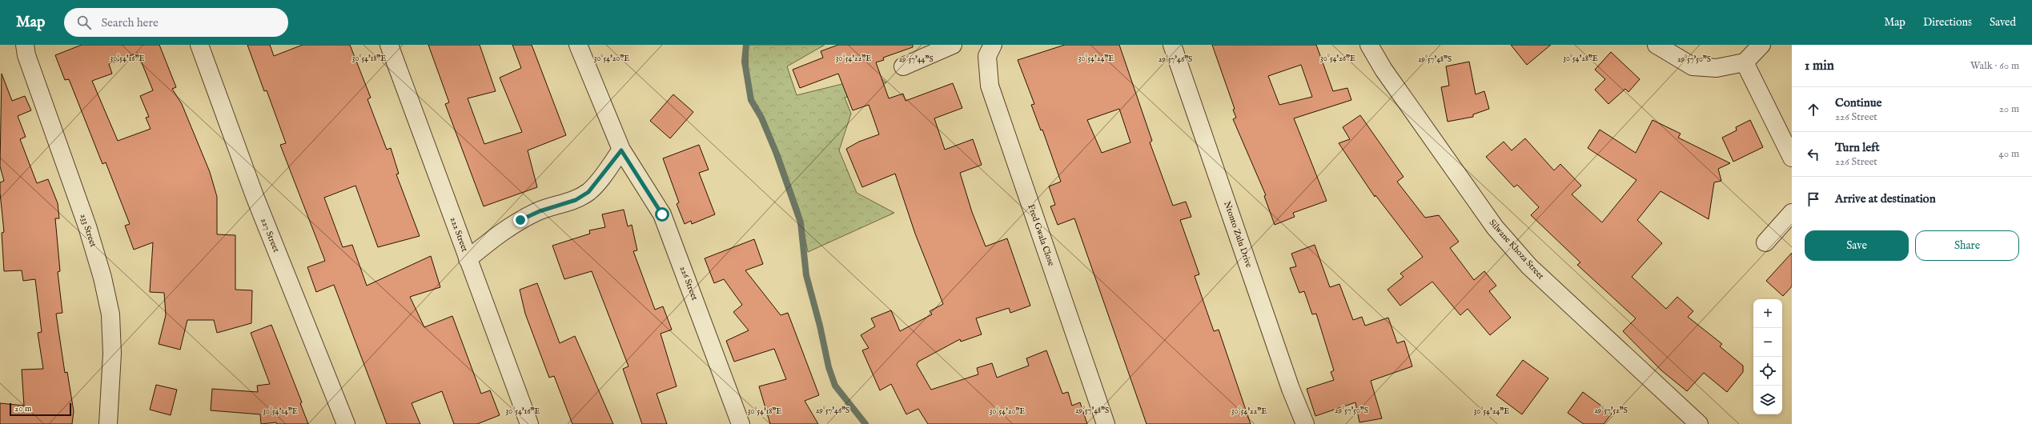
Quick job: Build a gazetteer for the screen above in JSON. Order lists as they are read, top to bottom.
{
  "streets": {
    "street": [
      "233 Street",
      "222 Street",
      "Ntonto Zulu Drive",
      "227 Street",
      "Fred Gwala Close",
      "Silwane Khoza Street",
      "226 Street"
    ]
  },
  "scale_bar": "20 m",
  "page": {
    "header": "Map",
    "search": "Search here",
    "nav": ["Map", "Directions", "Saved"],
    "heading": ["1 min", "Walk · 60 m"],
    "list": [
      ["Continue", "226 Street", "20 m"],
      ["Turn left", "226 Street", "40 m"],
      "Arrive at destination"
    ],
    "buttons": ["Save", "Share"],
    "map_buttons": ["+", "−"],
    "scale": "20 m"
  },
  "coordinates": [
    "30°54'16\"E",
    "30°54'18\"E",
    "30°54'20\"E",
    "30°54'22\"E",
    "30°54'24\"E",
    "30°54'26\"E",
    "30°54'28\"E",
    "29°57'44\"S",
    "29°57'46\"S",
    "29°57'48\"S",
    "29°57'50\"S",
    "29°57'52\"S",
    "30°54'14\"E"
  ]
}
